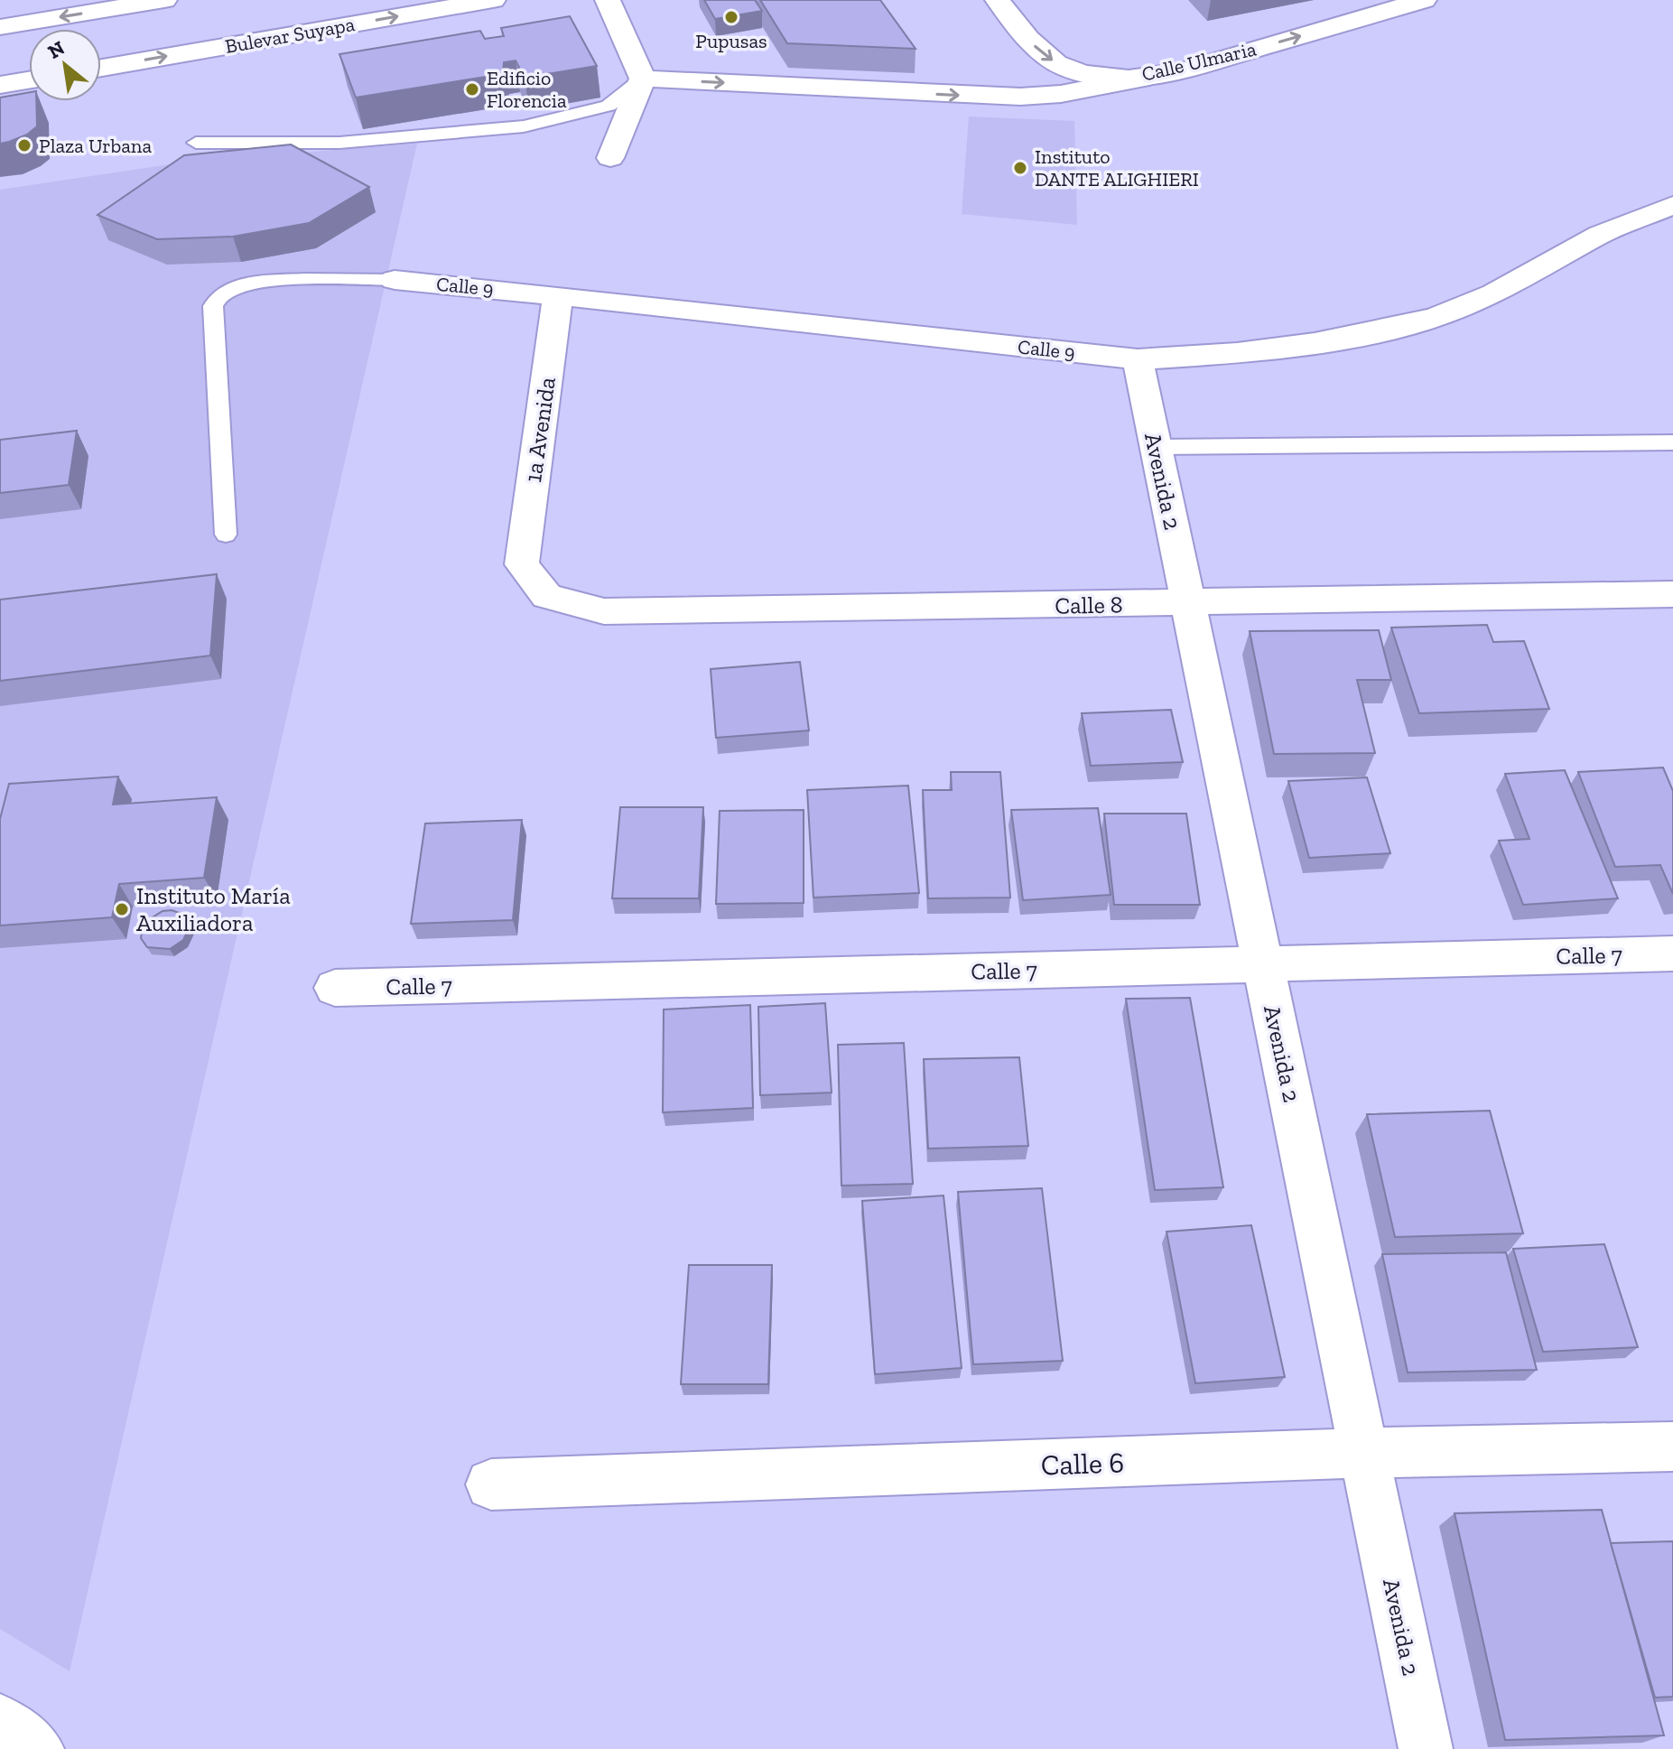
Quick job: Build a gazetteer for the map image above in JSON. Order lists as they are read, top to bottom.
{
  "streets": {
    "street": [
      "Bulevar Suyapa",
      "Calle Ulmaria",
      "Calle 9",
      "1a Avenida",
      "Avenida 2",
      "Calle 8",
      "Calle 7",
      "Calle 6"
    ]
  },
  "crossings": [
    ["Calle 9", "1a Avenida"],
    ["Calle 9", "Avenida 2"],
    ["1a Avenida", "Calle 8"],
    ["Avenida 2", "Calle 8"],
    ["Avenida 2", "Calle 7"],
    ["Avenida 2", "Calle 6"]
  ],
  "one_way": ["Bulevar Suyapa"],
  "places": [
    "Pupusas",
    "Edificio Florencia",
    "Plaza Urbana",
    "Instituto DANTE ALIGHIERI",
    "Instituto María Auxiliadora"
  ],
  "north": "top left"
}
